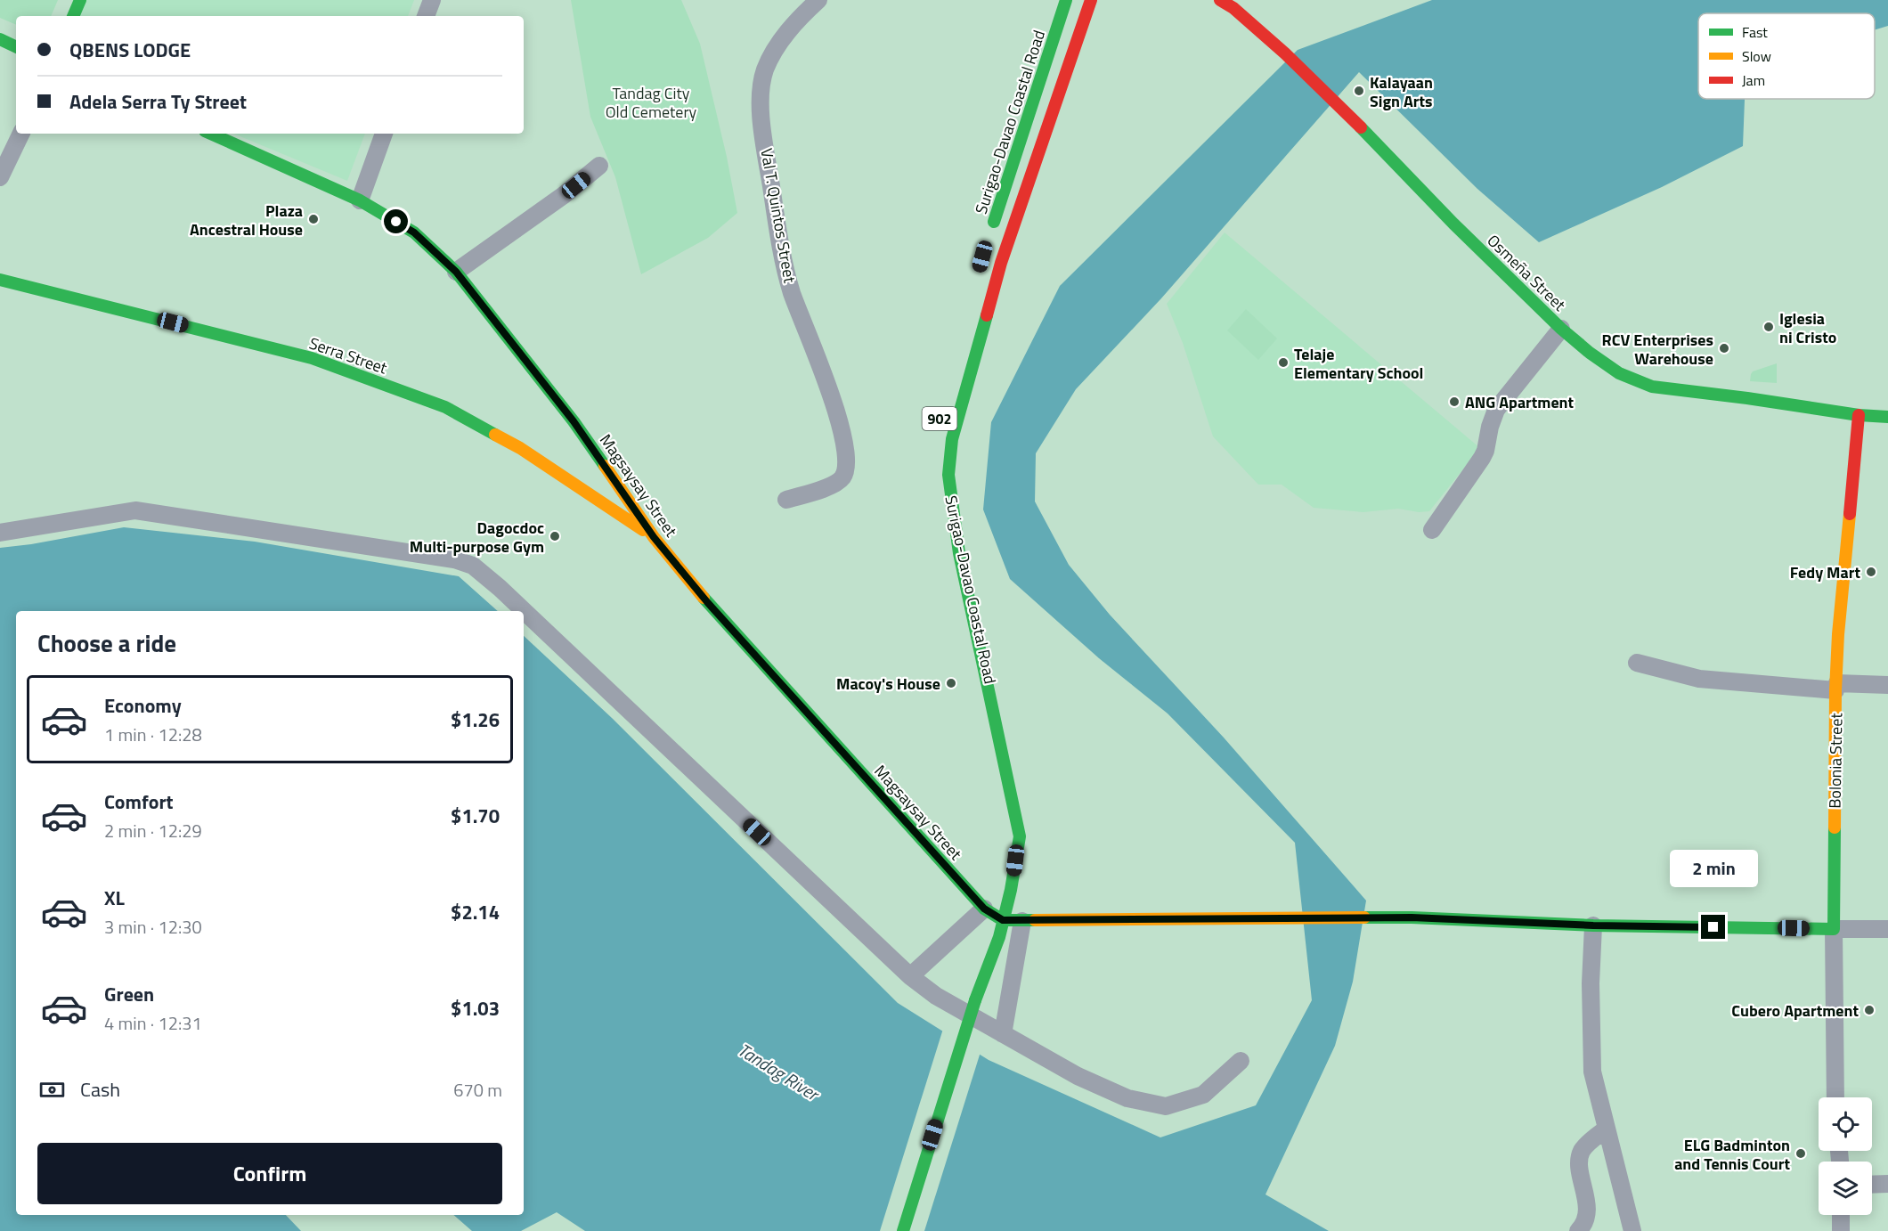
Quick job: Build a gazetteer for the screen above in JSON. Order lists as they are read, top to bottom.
{
  "streets": {
    "main road": [
      "Surigao-Davao Coastal Road",
      "Osmeña Street",
      "Serra Street",
      "902",
      "Magsaysay Street",
      "Bolonia Street"
    ],
    "street": ["Val T. Quintos Street"]
  },
  "crossings": [
    ["Surigao-Davao Coastal Road", "Magsaysay Street"],
    ["Osmeña Street", "Bolonia Street"],
    ["Serra Street", "Magsaysay Street"]
  ],
  "water": ["Tandag River"],
  "parks": ["Tandag City Old Cemetery"],
  "places": [
    "Kalayaan Sign Arts",
    "Plaza Ancestral House",
    "Iglesia ni Cristo",
    "RCV Enterprises Warehouse",
    "Telaje Elementary School",
    "ANG Apartment",
    "Dagocdoc Multi-purpose Gym",
    "Fedy Mart",
    "Macoy's House",
    "Cubero Apartment",
    "ELG Badminton and Tennis Court"
  ],
  "legend": ["Fast", "Slow", "Jam"],
  "page": {
    "banner": ["QBENS LODGE", "Adela Serra Ty Street"],
    "heading": "Choose a ride",
    "list": [
      {
        "name": "Economy",
        "note": "1 min · 12:28",
        "value": "$1.26"
      },
      {
        "name": "Comfort",
        "note": "2 min · 12:29",
        "value": "$1.70"
      },
      {
        "name": "XL",
        "note": "3 min · 12:30",
        "value": "$2.14"
      },
      {
        "name": "Green",
        "note": "4 min · 12:31",
        "value": "$1.03"
      }
    ],
    "bubble": "2 min",
    "pay": ["Cash", "670 m"],
    "buttons": "Confirm"
  }
}
